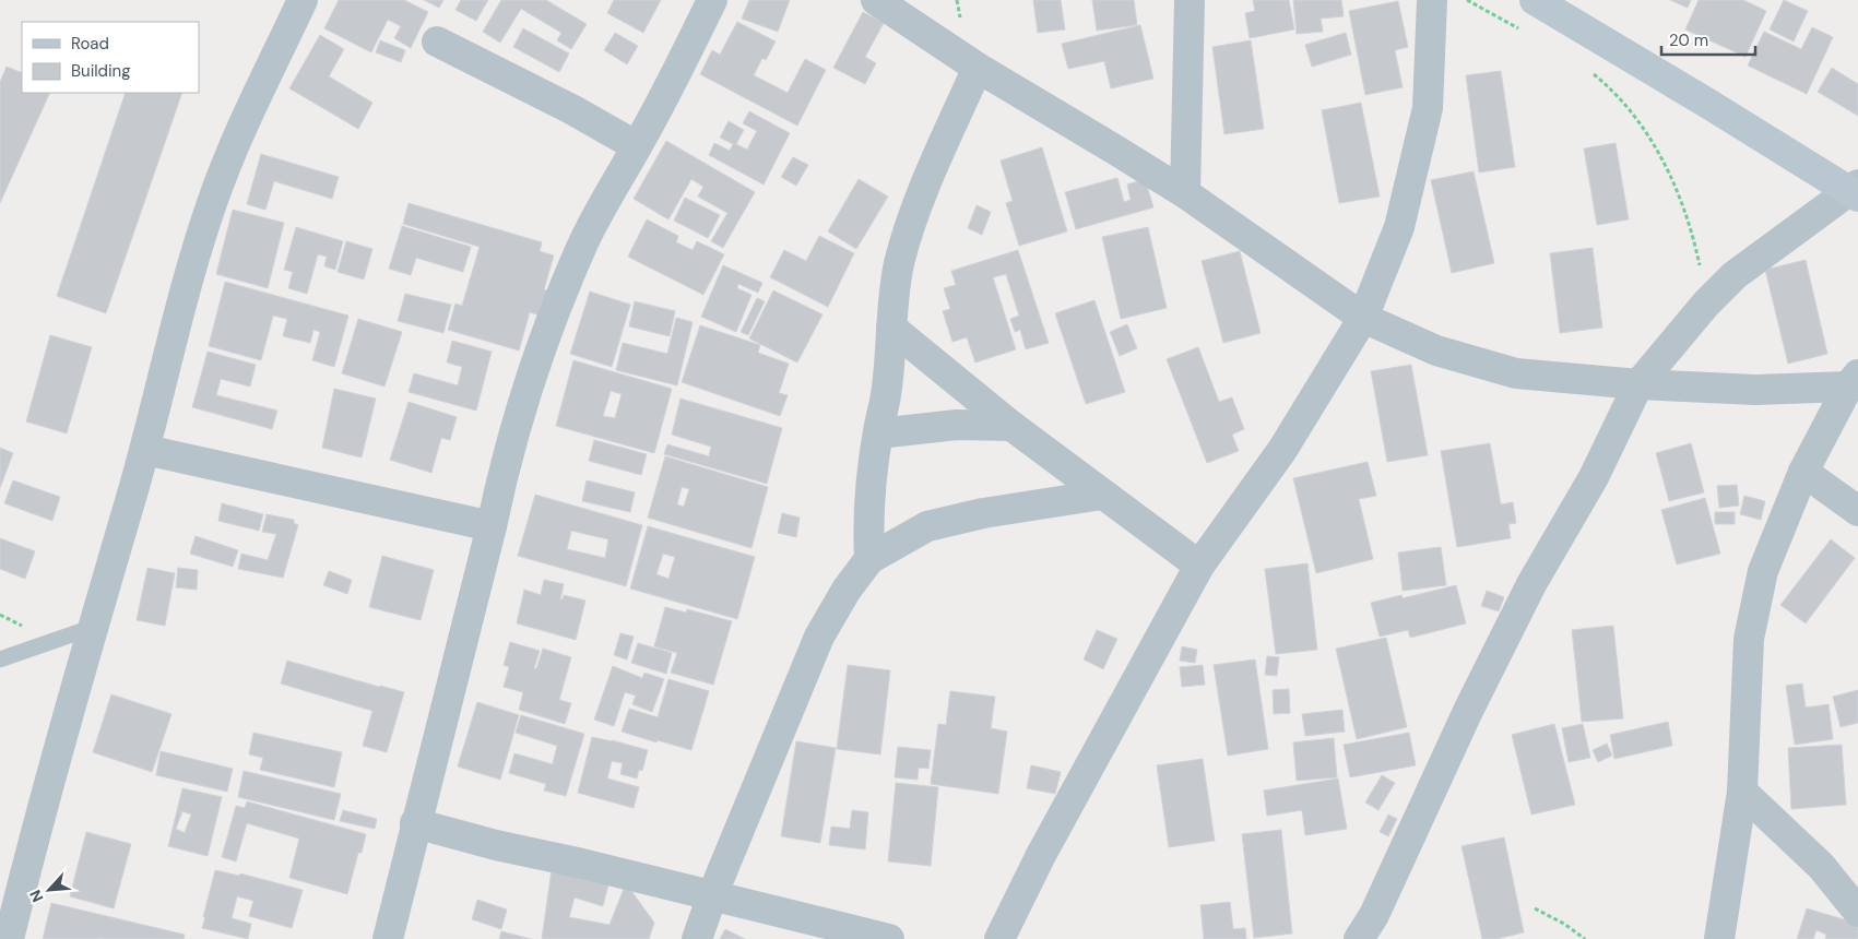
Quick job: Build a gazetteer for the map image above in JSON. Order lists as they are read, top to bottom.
{
  "legend": ["Road", "Building"],
  "scale_bar": "20 m",
  "north": "bottom left"
}
